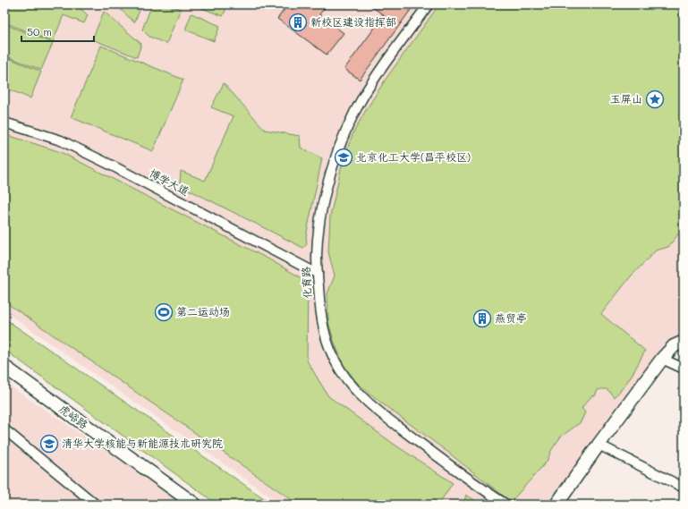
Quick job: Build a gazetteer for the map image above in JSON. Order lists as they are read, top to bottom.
{
  "streets": {
    "street": ["博学大道", "化育路", "虎峪路"]
  },
  "crossings": [
    ["博学大道", "化育路"]
  ],
  "places": {
    "building": ["新校区建设指挥部", "燕贸亭"],
    "place": ["玉屏山"],
    "school or university": ["北京化工大学(昌平校区)", "清华大学核能与新能源技术研究院"],
    "sports": ["第二运动场"]
  },
  "scale_bar": "50 m"
}
